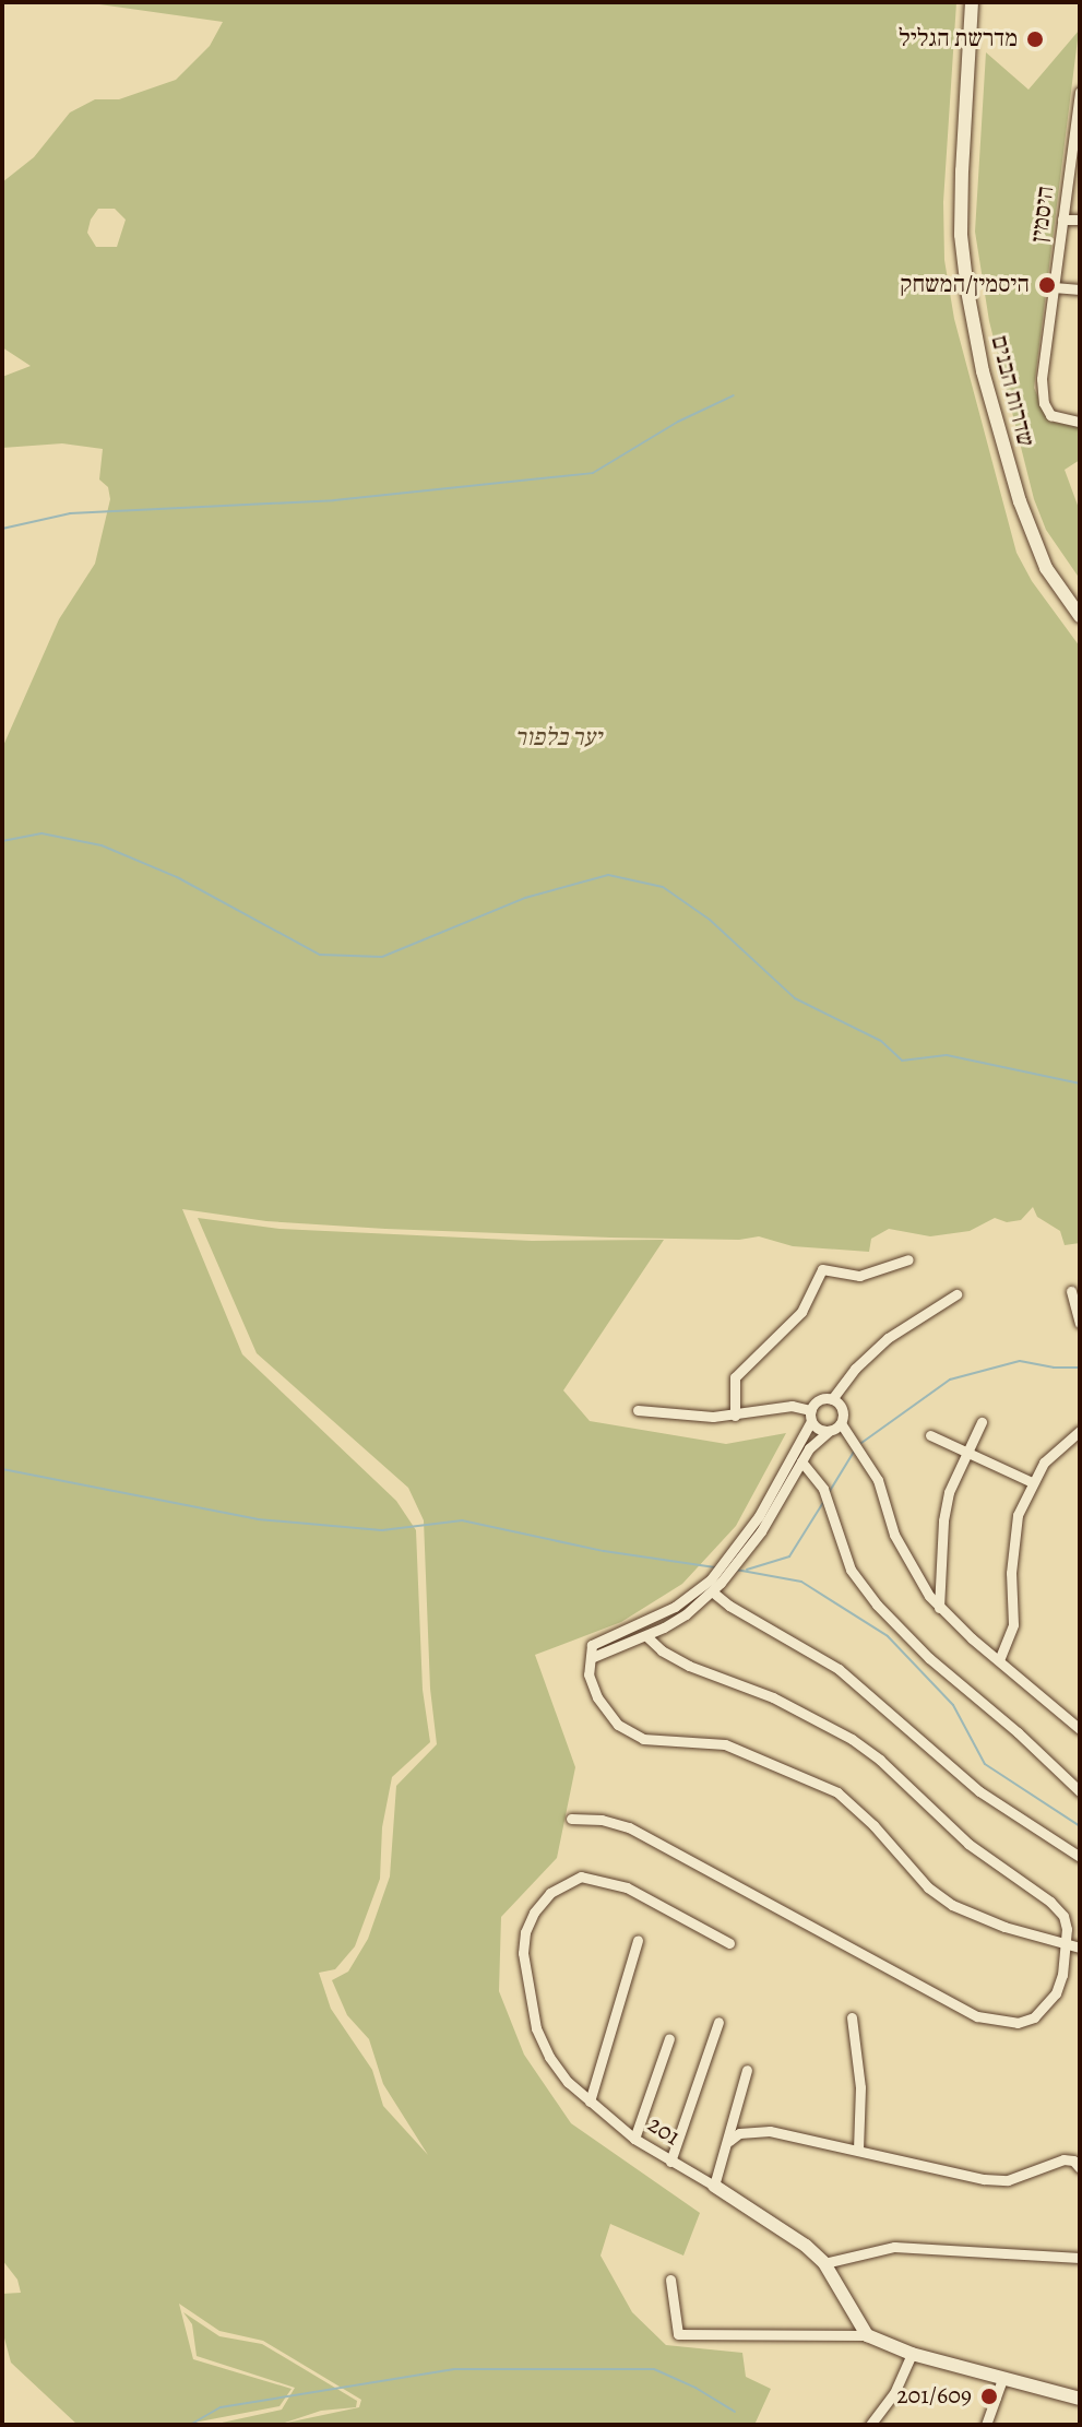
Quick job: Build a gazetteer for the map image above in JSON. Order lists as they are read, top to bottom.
{
  "streets": {
    "main road": ["שדרות הבנים", "201"],
    "street": ["היסמין"]
  },
  "parks": ["יער בלפור"],
  "places": ["מדרשת הגליל", "היסמין/המשחק", "201/609"]
}
